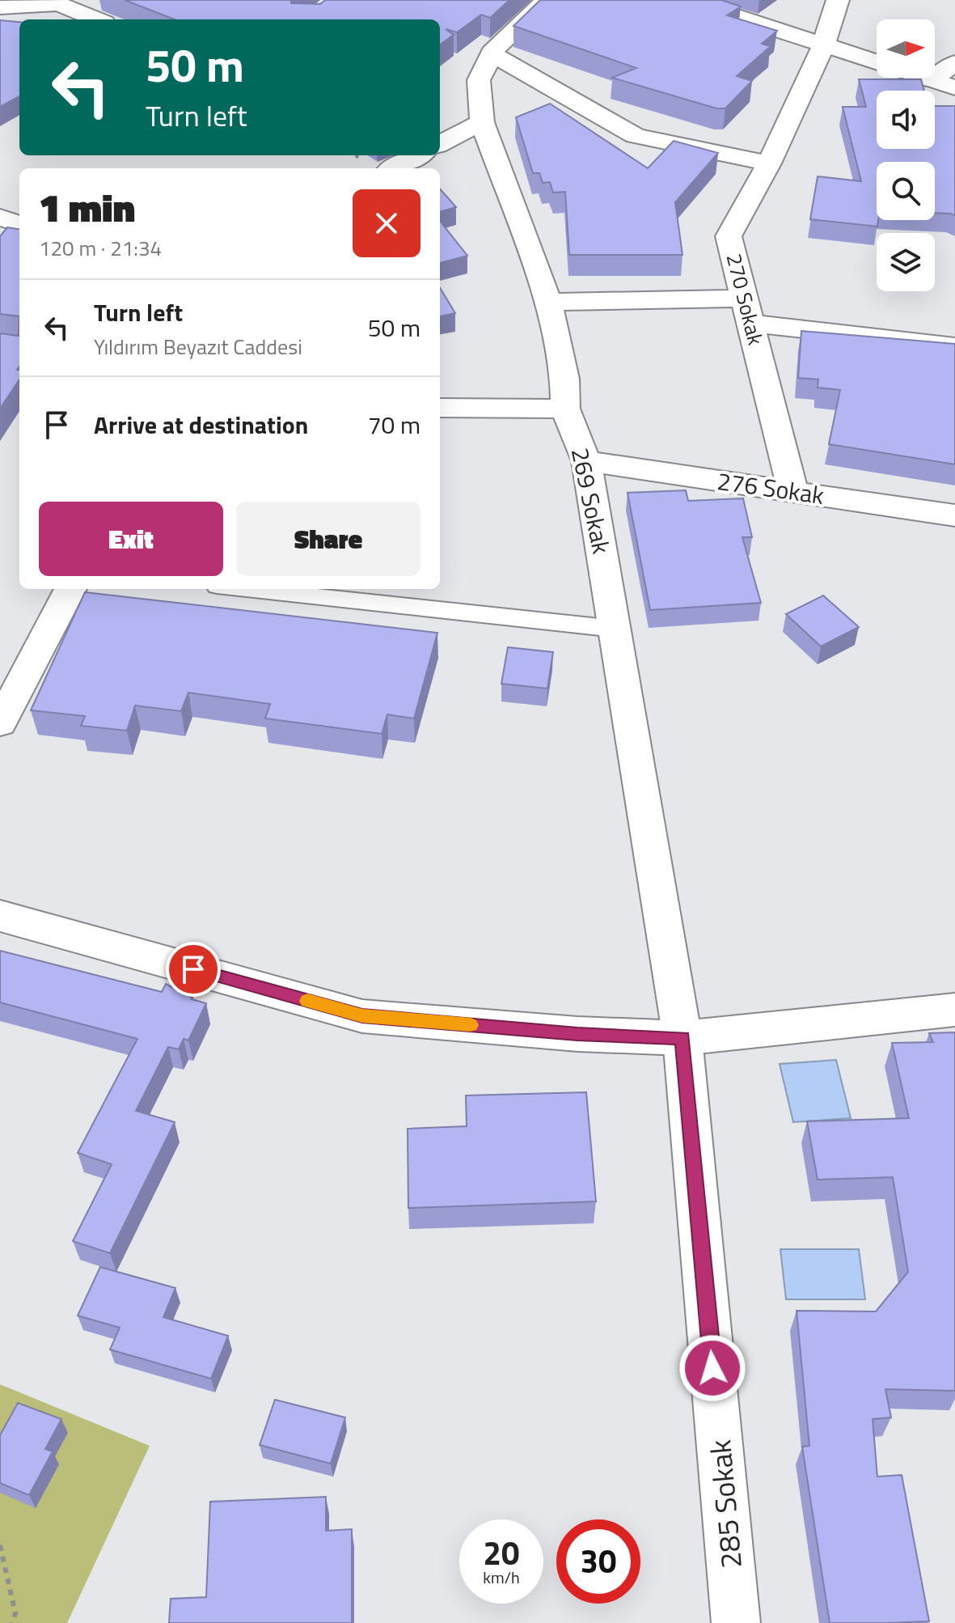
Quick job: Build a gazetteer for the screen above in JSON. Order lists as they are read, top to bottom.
{
  "streets": {
    "street": [
      "270 Sokak",
      "276 Sokak",
      "269 Sokak",
      "285 Sokak"
    ]
  },
  "crossings": [
    ["270 Sokak", "276 Sokak"],
    ["276 Sokak", "269 Sokak"],
    ["269 Sokak", "285 Sokak"]
  ],
  "north": "right",
  "page": {
    "turn": ["50 m", "Turn left"],
    "heading": ["1 min", "120 m · 21:34"],
    "list": [
      {
        "name": "Turn left",
        "note": "Yıldırım Beyazıt Caddesi",
        "value": "50 m"
      },
      {
        "name": "Arrive at destination",
        "value": "70 m"
      }
    ],
    "buttons": ["Exit", "Share"],
    "speed": "20 km/h",
    "limit": "30"
  }
}
